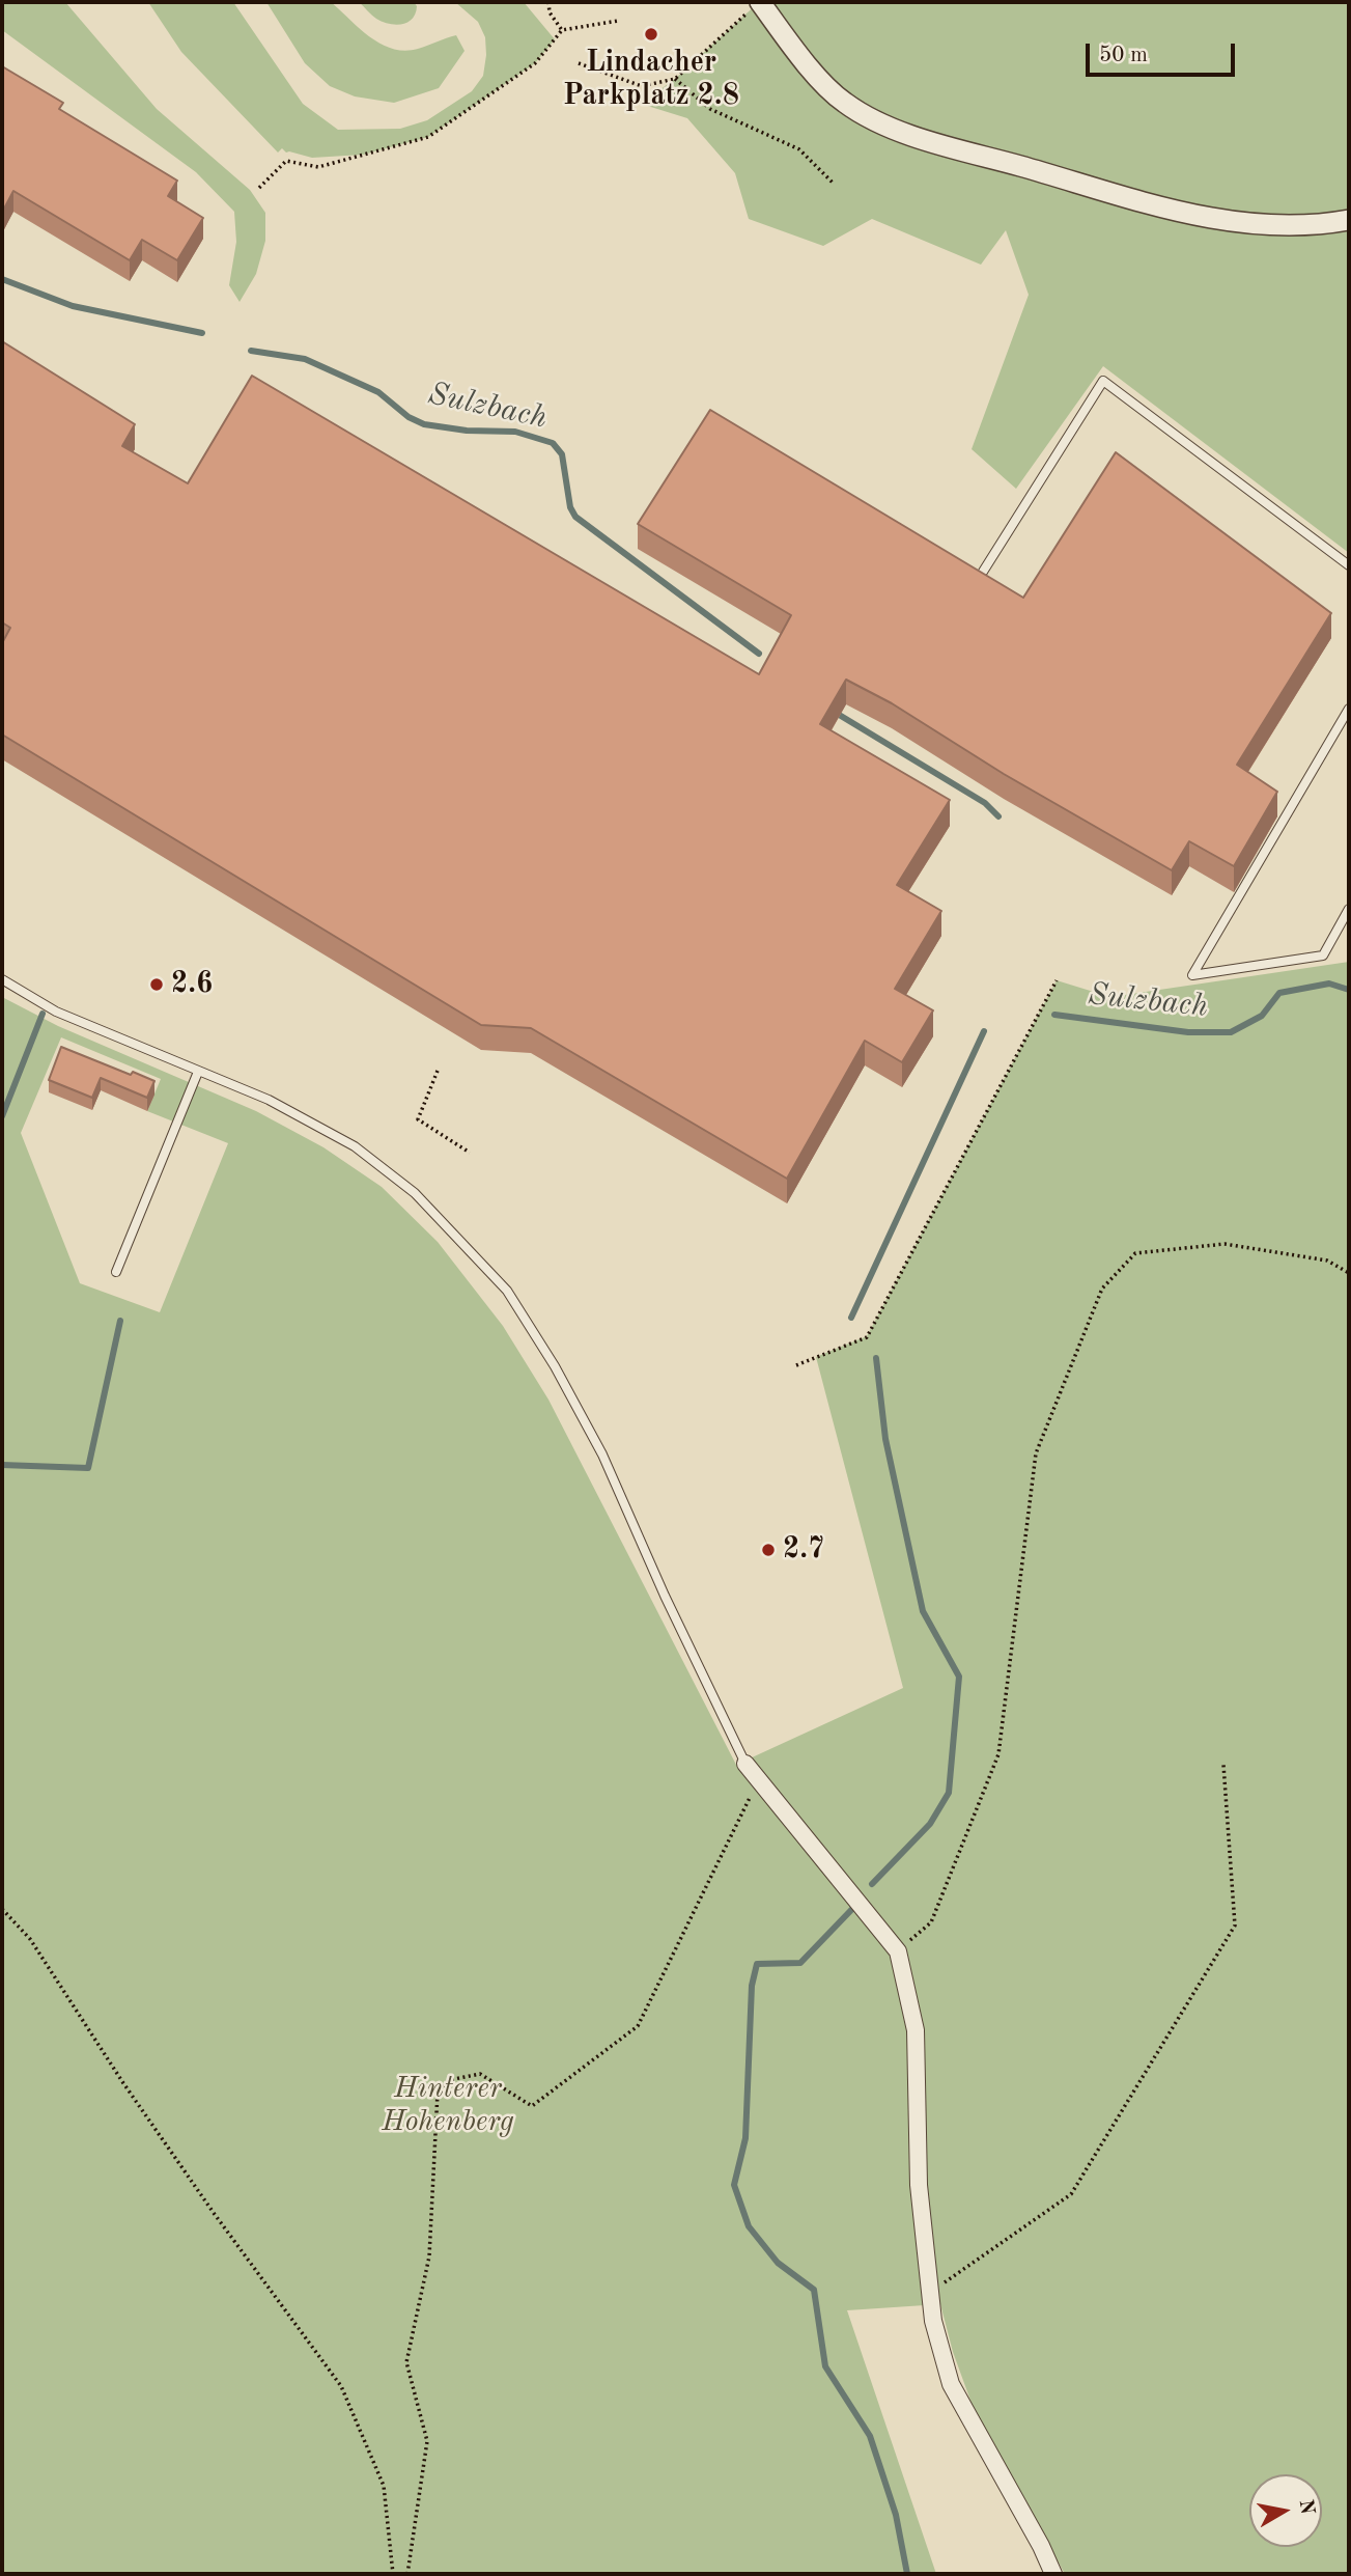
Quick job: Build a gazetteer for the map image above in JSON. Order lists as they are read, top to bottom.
{
  "water": ["Sulzbach"],
  "parks": ["Hinterer Hohenberg"],
  "places": ["Lindacher Parkplatz 2.8", "2.6", "2.7"],
  "scale_bar": "50 m",
  "north": "right"
}
